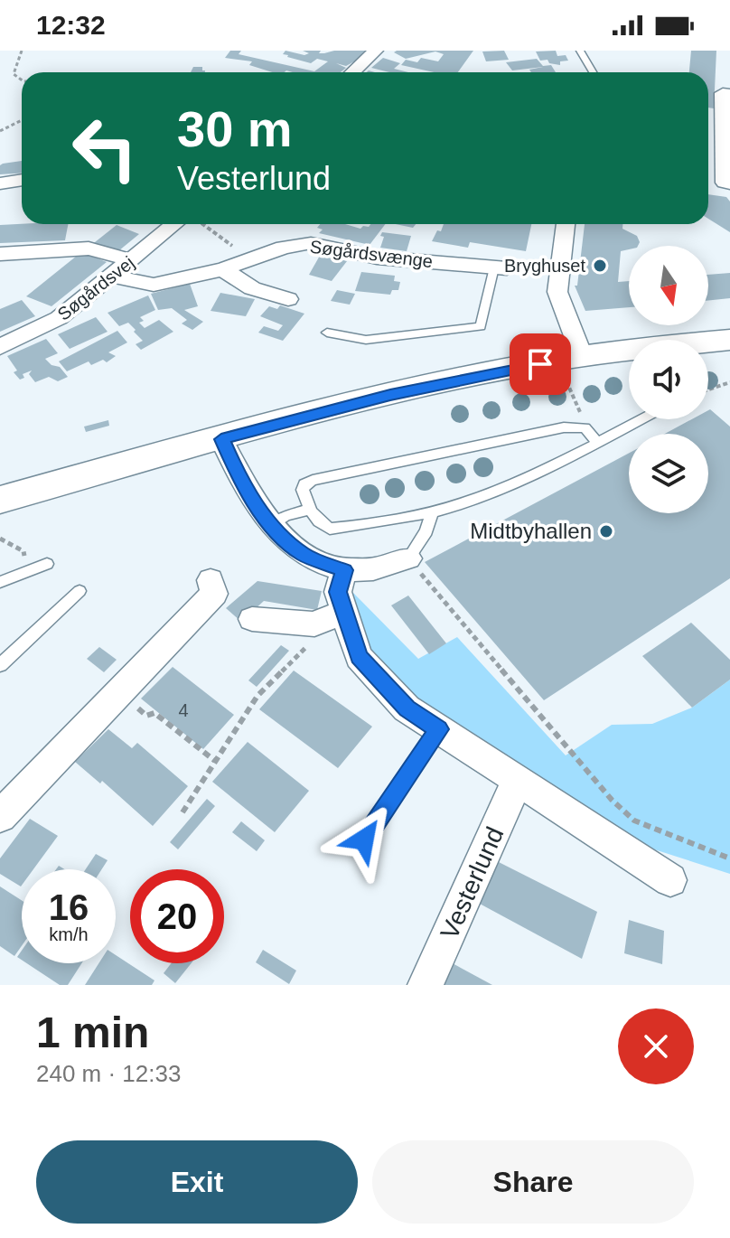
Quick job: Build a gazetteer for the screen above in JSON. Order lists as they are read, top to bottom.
{
  "streets": {
    "street": ["Søgårdsvænge", "Søgårdsvej", "Vesterlund"]
  },
  "crossings": [
    ["Søgårdsvænge", "Søgårdsvej"]
  ],
  "places": ["Bryghuset", "Midtbyhallen"],
  "house_numbers": ["4"],
  "north": "bottom",
  "page": {
    "status": "12:32",
    "turn": ["30 m", "Vesterlund"],
    "speed": "16 km/h",
    "limit": "20",
    "heading": ["1 min", "240 m · 12:33"],
    "buttons": ["Exit", "Share"]
  }
}
